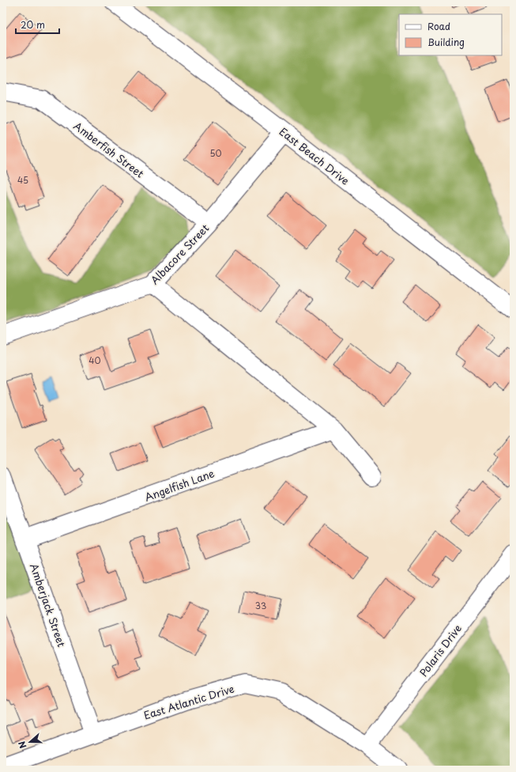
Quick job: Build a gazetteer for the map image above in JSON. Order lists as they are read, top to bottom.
{
  "streets": {
    "street": [
      "Amberfish Street",
      "East Beach Drive",
      "Albacore Street",
      "Angelfish Lane",
      "Amberjack Street",
      "Polaris Drive",
      "East Atlantic Drive"
    ]
  },
  "crossings": [
    ["Amberfish Street", "Albacore Street"],
    ["East Beach Drive", "Albacore Street"],
    ["Angelfish Lane", "Amberjack Street"],
    ["Amberjack Street", "East Atlantic Drive"],
    ["Polaris Drive", "East Atlantic Drive"]
  ],
  "house_numbers": [
    "50",
    "45",
    "40",
    "33"
  ],
  "legend": ["Road", "Building"],
  "scale_bar": "20 m",
  "north": "left"
}
